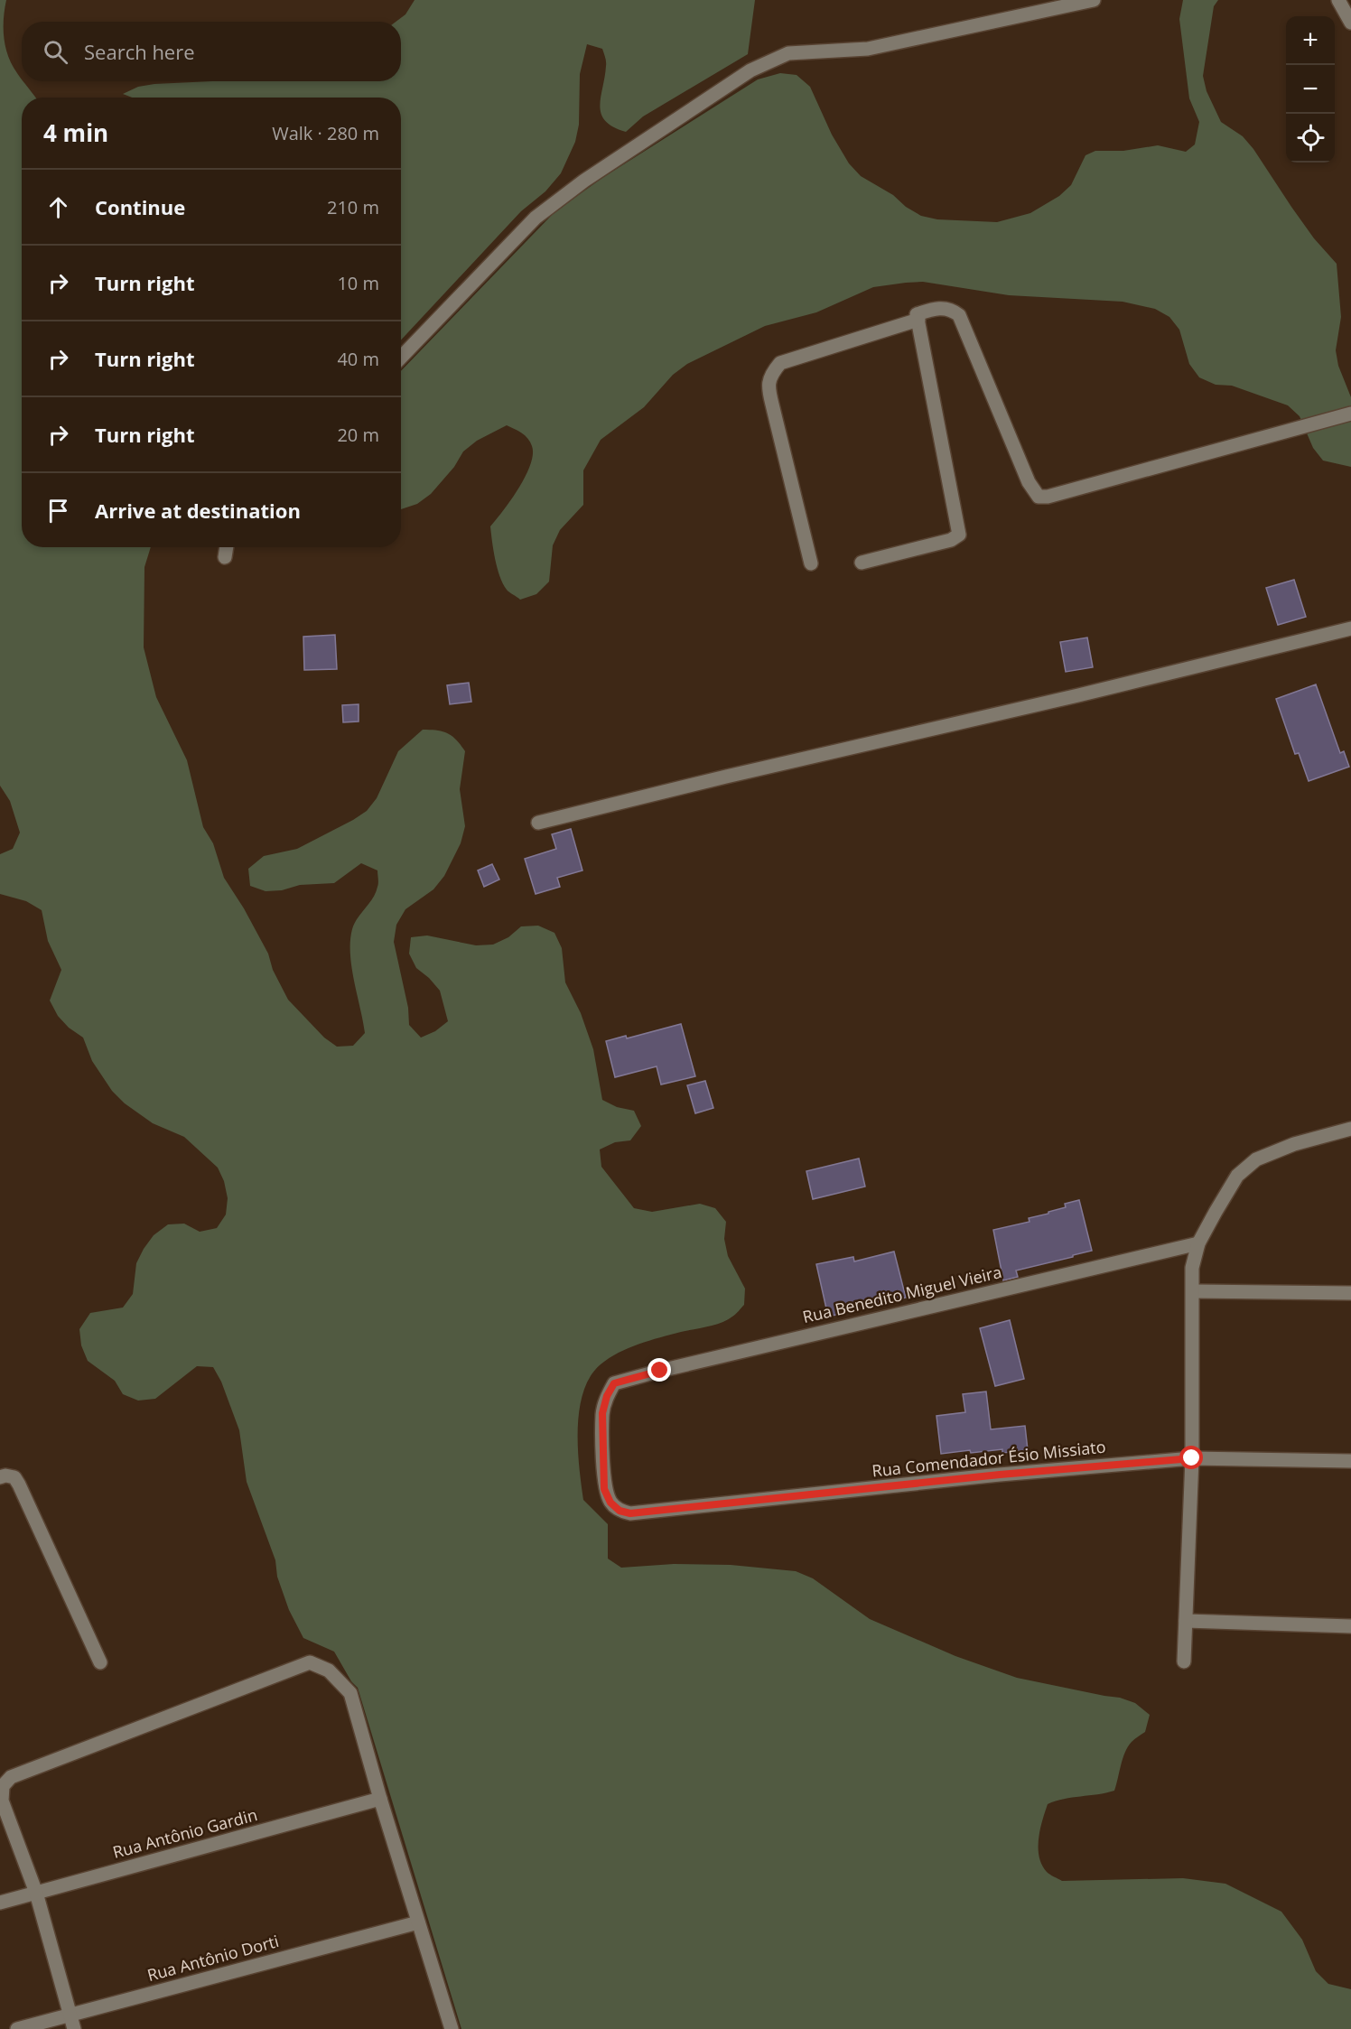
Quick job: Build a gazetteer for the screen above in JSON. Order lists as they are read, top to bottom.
{
  "streets": {
    "street": [
      "Rua Benedito Miguel Vieira",
      "Rua Comendador Ésio Missiato",
      "Rua Antônio Gardin",
      "Rua Antônio Dorti"
    ]
  },
  "crossings": [
    ["Rua Benedito Miguel Vieira", "Rua Comendador Ésio Missiato"]
  ],
  "page": {
    "map_buttons": ["+", "−"],
    "search": "Search here",
    "heading": ["4 min", "Walk · 280 m"],
    "list": [
      ["Continue", "210 m"],
      ["Turn right", "10 m"],
      ["Turn right", "40 m"],
      ["Turn right", "20 m"],
      "Arrive at destination"
    ]
  }
}
